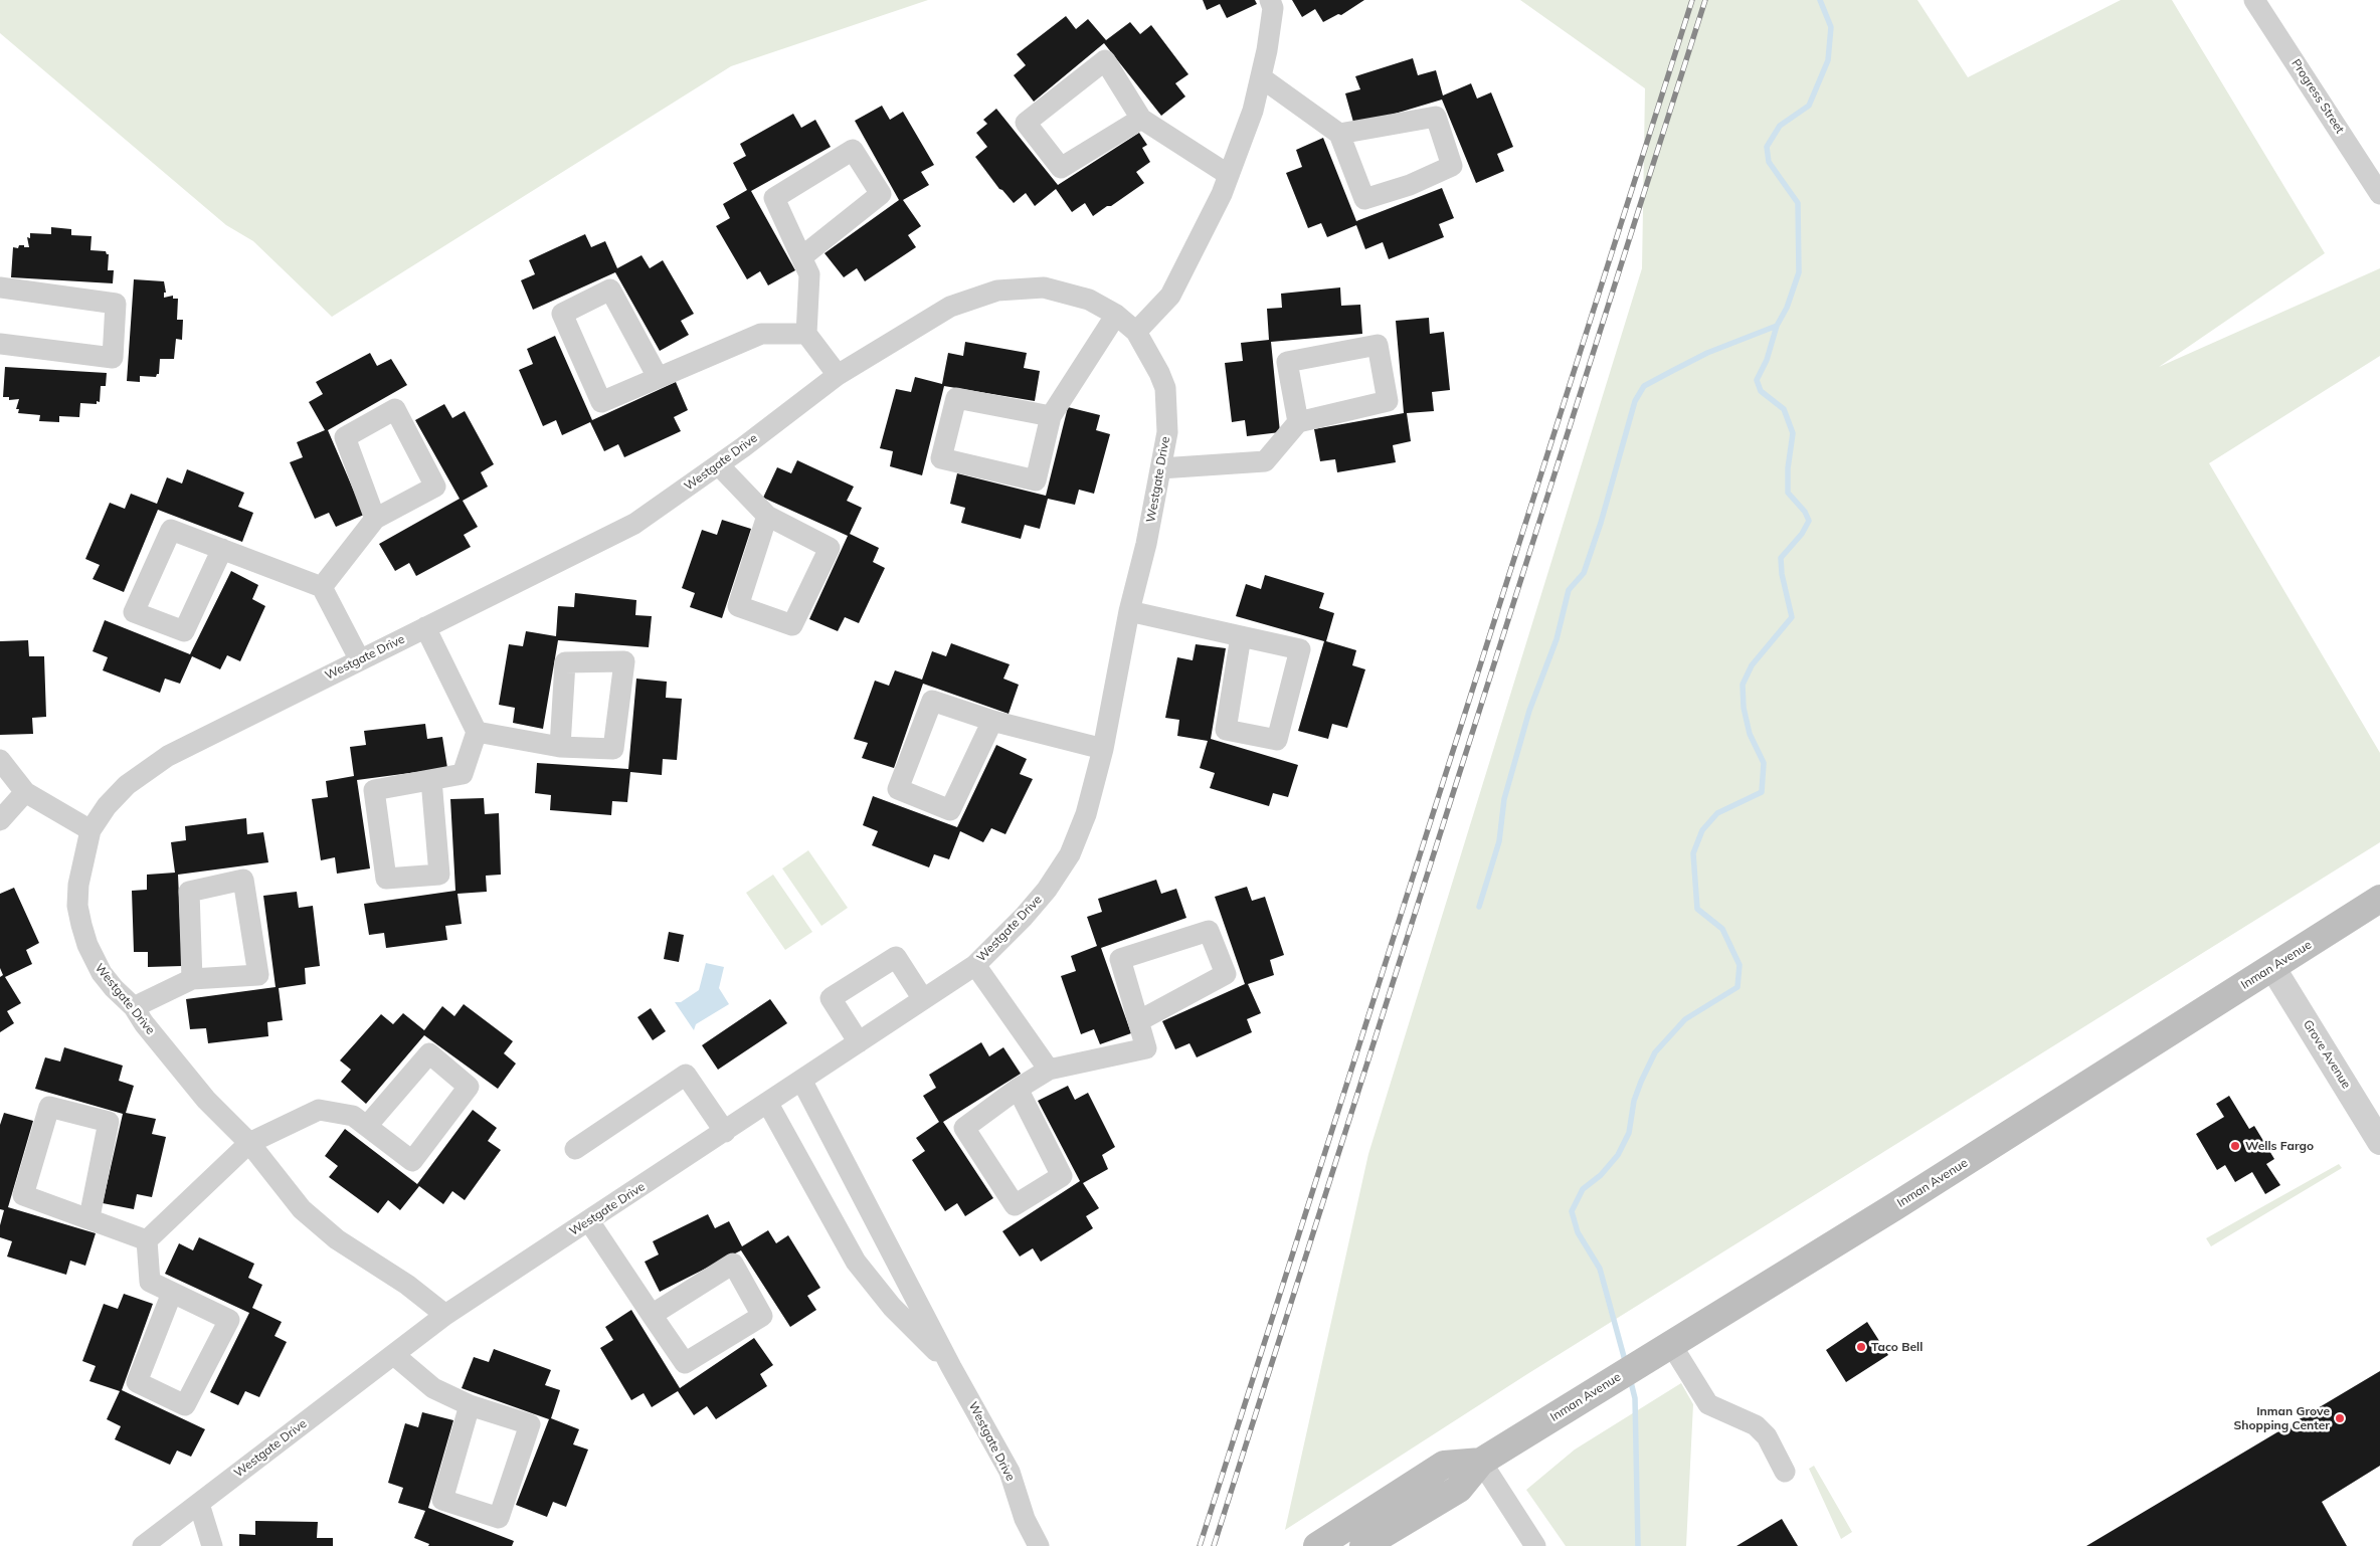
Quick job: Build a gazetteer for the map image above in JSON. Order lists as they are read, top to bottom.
{
  "streets": {
    "main road": ["Inman Avenue"],
    "street": ["Progress Street", "Westgate Drive", "Grove Avenue"]
  },
  "crossings": [
    ["Inman Avenue", "Grove Avenue"]
  ],
  "places": ["Wells Fargo", "Taco Bell", "Inman Grove Shopping Center"]
}
